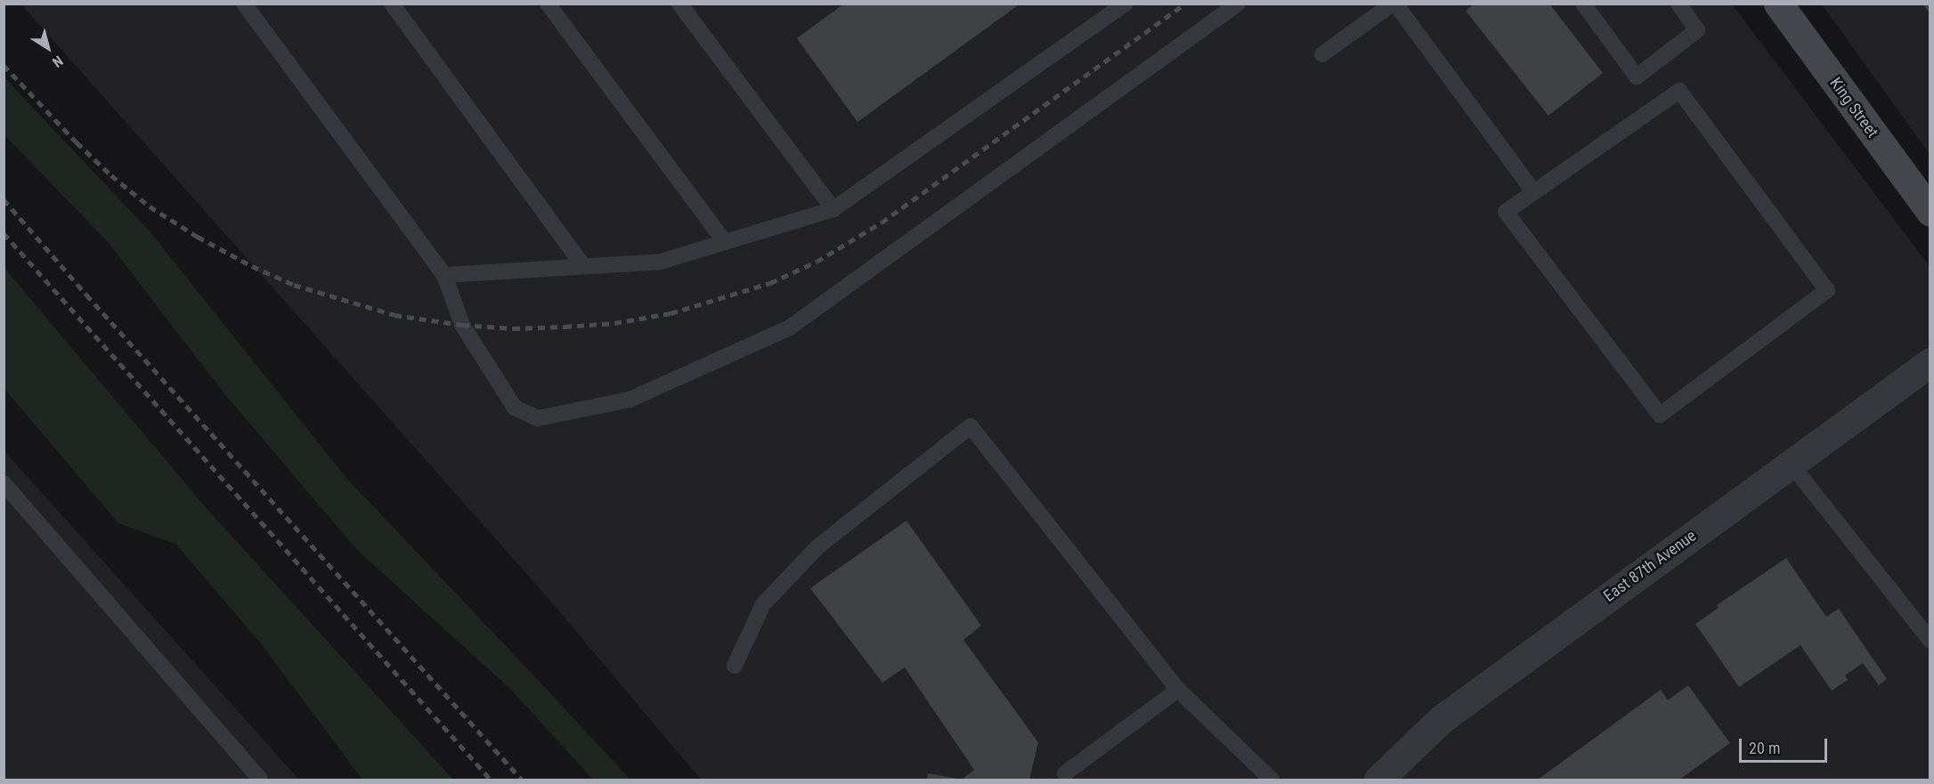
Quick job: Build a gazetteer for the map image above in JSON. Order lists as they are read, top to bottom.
{
  "streets": {
    "street": ["King Street", "East 87th Avenue"]
  },
  "scale_bar": "20 m",
  "north": "bottom right"
}
